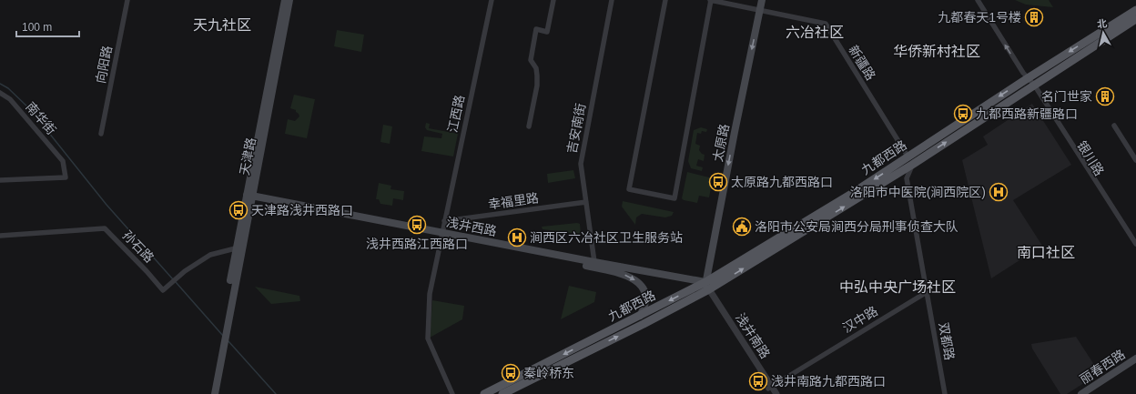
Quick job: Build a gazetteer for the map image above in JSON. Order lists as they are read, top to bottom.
{
  "streets": {
    "main road": [
      "太原路",
      "天津路",
      "九都西路",
      "浅井西路",
      "丽春西路"
    ],
    "street": [
      "新疆路",
      "向阳路",
      "江西路",
      "南华街",
      "吉安南街",
      "银川路",
      "幸福里路",
      "孙石路",
      "汉中路",
      "浅井南路",
      "双都路"
    ]
  },
  "crossings": [
    ["新疆路", "太原路"],
    ["新疆路", "九都西路"],
    ["江西路", "幸福里路"],
    ["江西路", "浅井西路"],
    ["吉安南街", "幸福里路"],
    ["吉安南街", "浅井西路"],
    ["太原路", "九都西路"],
    ["太原路", "浅井西路"],
    ["太原路", "浅井南路"],
    ["天津路", "浅井西路"],
    ["天津路", "孙石路"],
    ["九都西路", "银川路"],
    ["九都西路", "浅井西路"],
    ["九都西路", "浅井南路"],
    ["浅井西路", "浅井南路"],
    ["汉中路", "浅井南路"],
    ["汉中路", "双都路"]
  ],
  "one_way": ["太原路"],
  "districts": [
    "天九社区",
    "六冶社区",
    "华侨新村社区",
    "南口社区",
    "中弘中央广场社区"
  ],
  "places": {
    "building": ["九都春天1号楼", "名门世家"],
    "bus stop": [
      "九都西路新疆路口",
      "太原路九都西路口",
      "天津路浅井西路口",
      "浅井西路江西路口",
      "秦岭桥东",
      "浅井南路九都西路口"
    ],
    "hospital": ["洛阳市中医院(涧西院区)", "涧西区六冶社区卫生服务站"],
    "public building": ["洛阳市公安局涧西分局刑事侦查大队"]
  },
  "scale_bar": "100 m",
  "north": "top"
}
